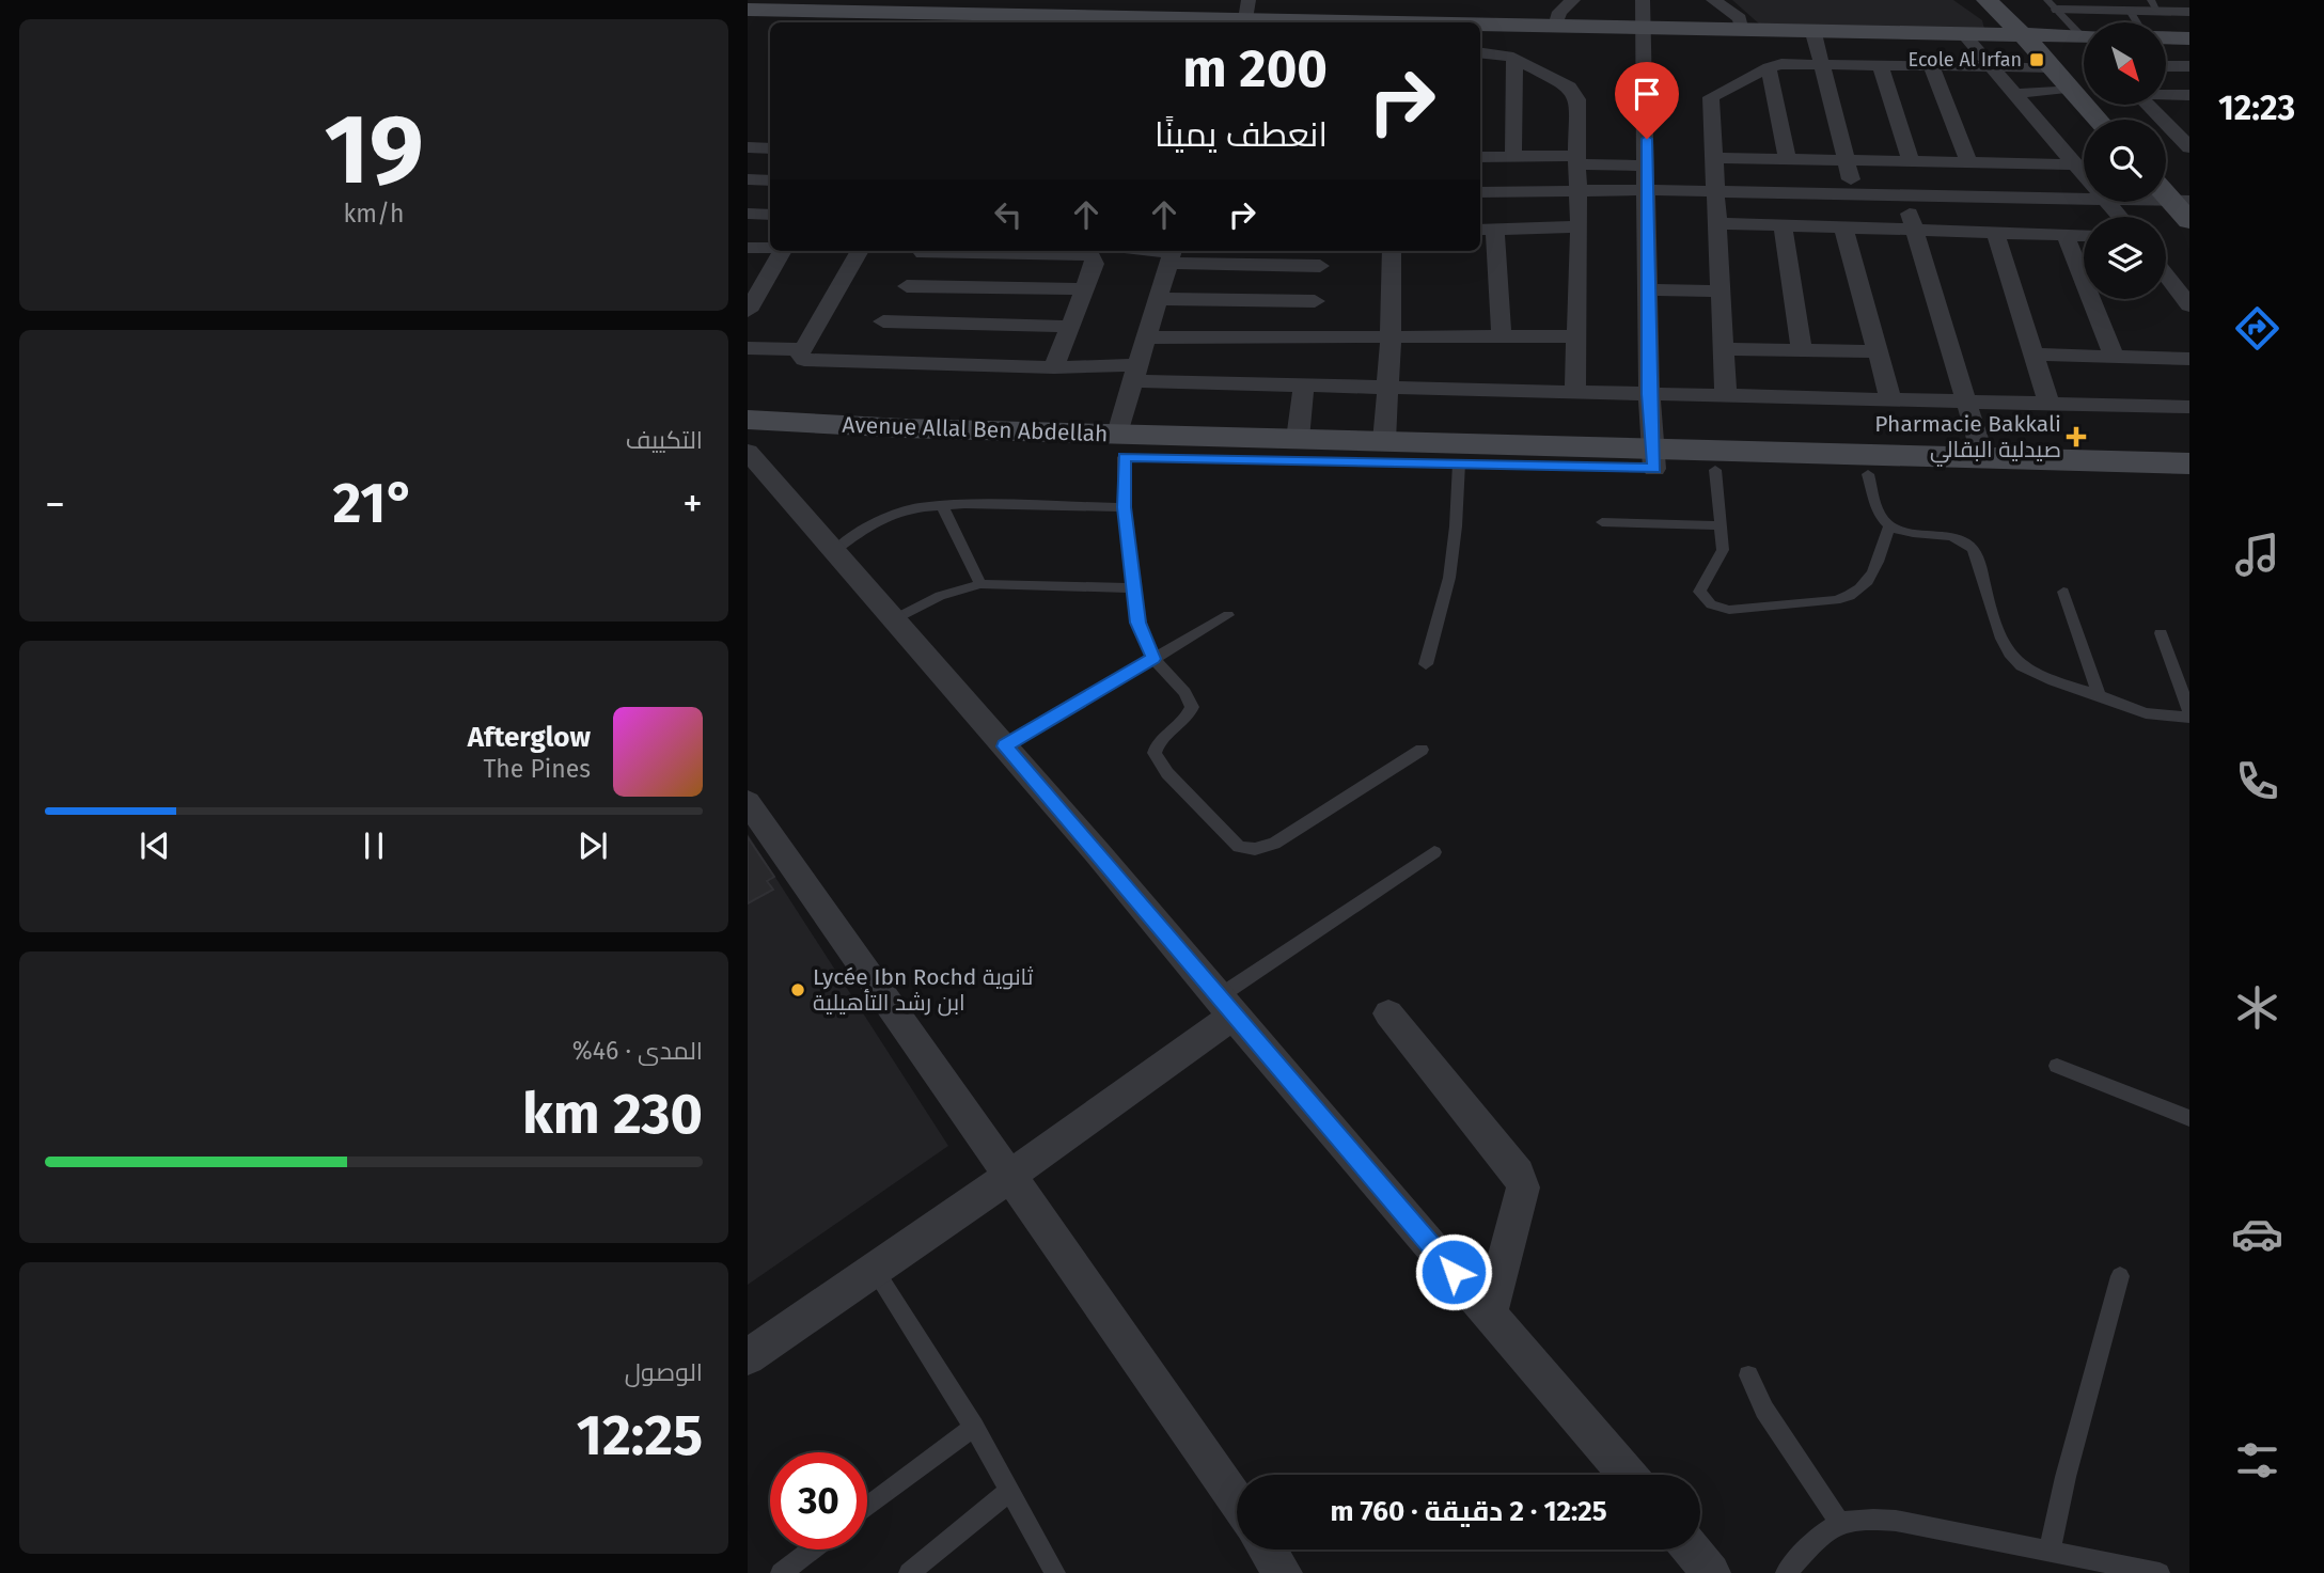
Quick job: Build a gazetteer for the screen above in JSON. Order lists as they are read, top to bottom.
{
  "streets": {
    "street": ["Avenue Allal Ben Abdellah"]
  },
  "places": {
    "transit": ["Ecole Al Irfan"],
    "health": ["Pharmacie Bakkali صيدلية البقالي"],
    "other": ["Lycée Ibn Rochd ثانوية ابن رشد التأهيلية"]
  },
  "north": "bottom right",
  "page": {
    "tabs": "12:23",
    "tile": [
      ["19", "km/h"],
      "التكييف",
      ["المدى · 46%", "230 km"],
      ["الوصول", "12:25"]
    ],
    "turn": ["200 m", "انعطف يمينًا"],
    "heat": ["−", "21°", "+"],
    "song": ["Afterglow", "The Pines"],
    "limit": "30",
    "trip": "12:25 · 2 دقيقة · 760 m"
  }
}
